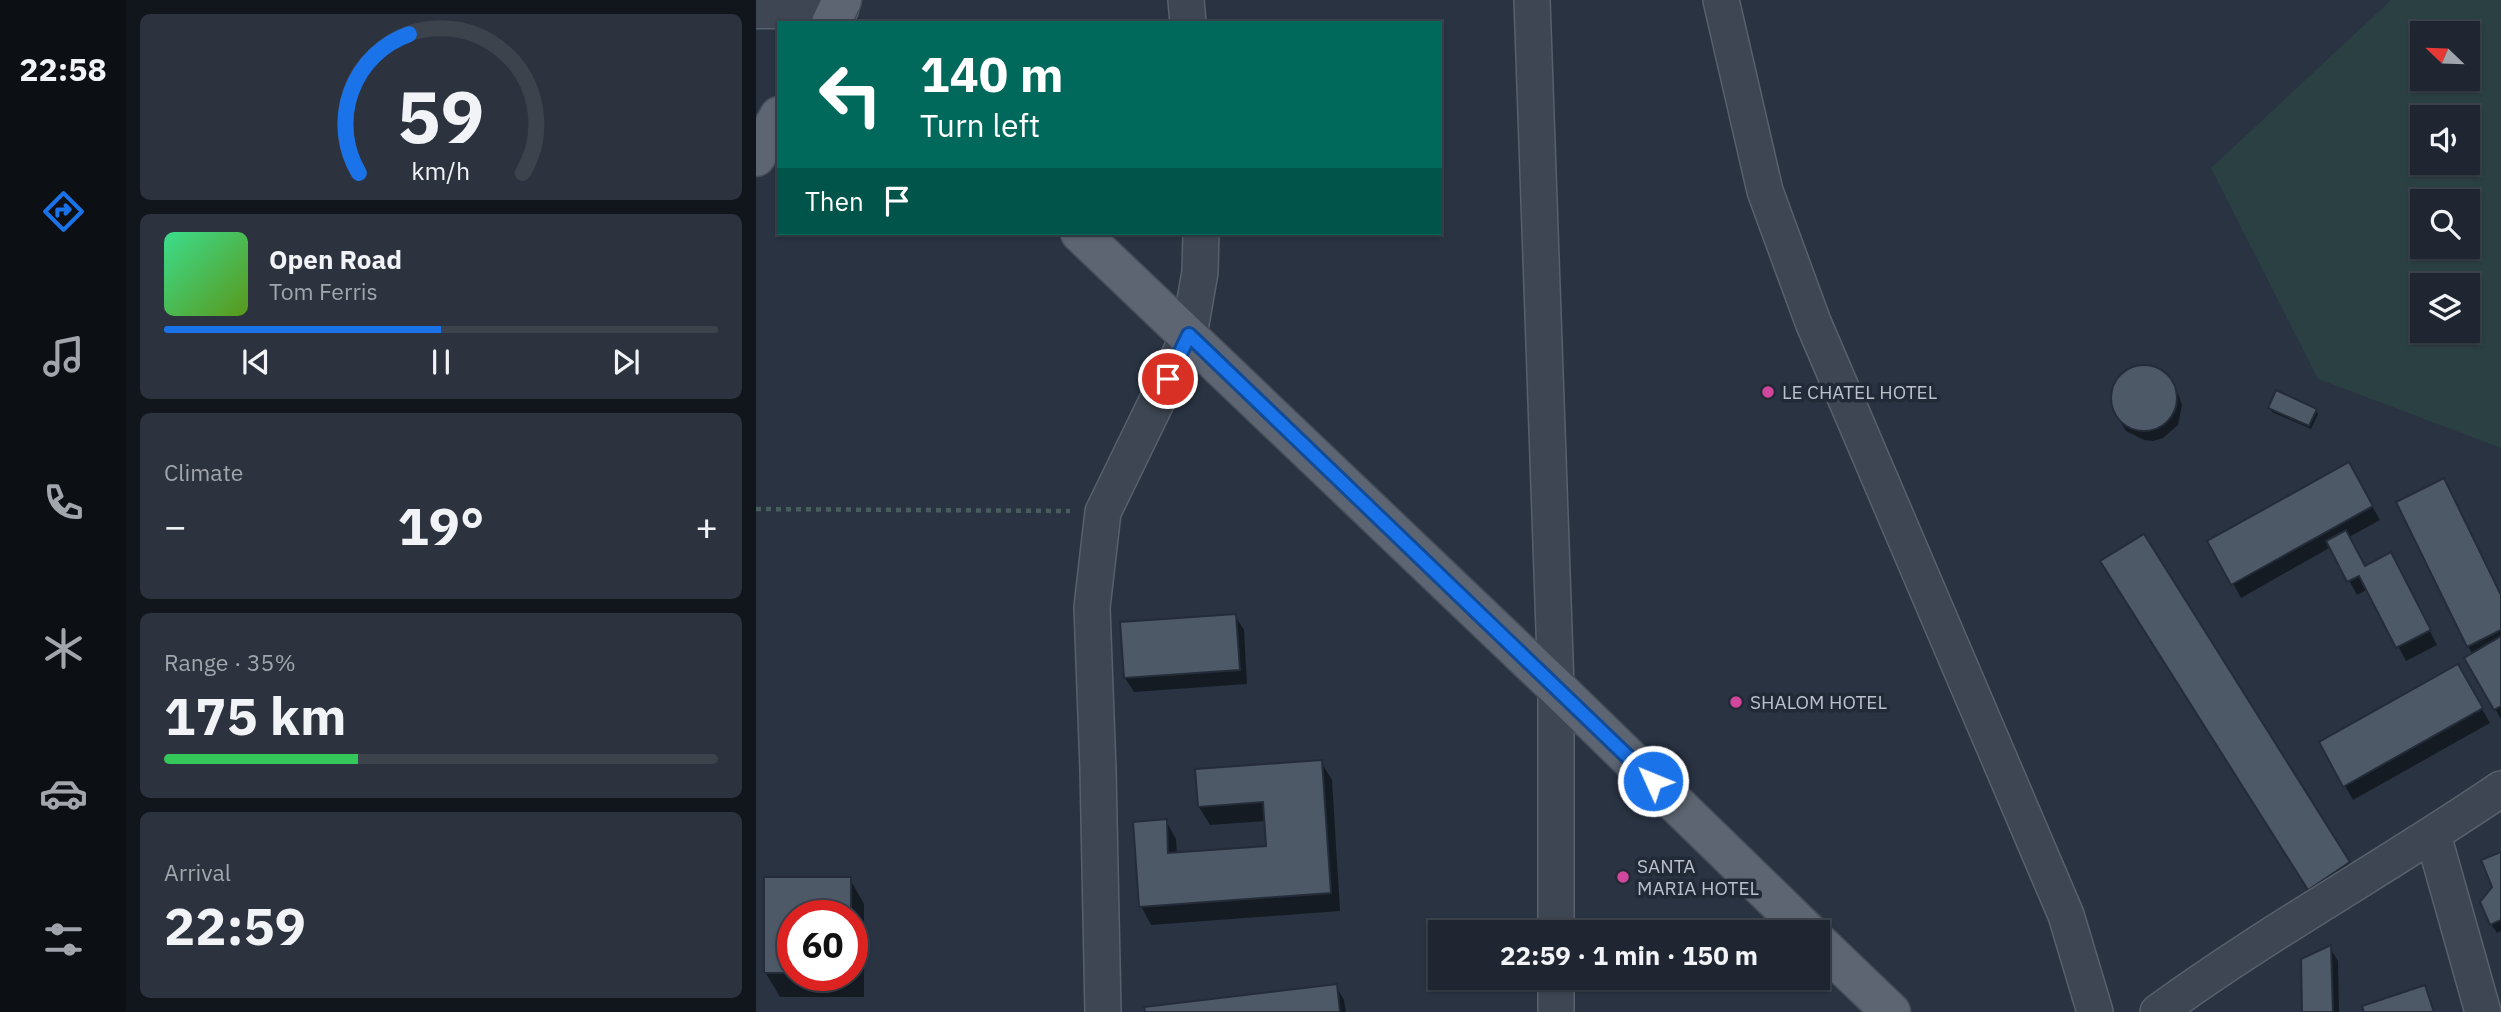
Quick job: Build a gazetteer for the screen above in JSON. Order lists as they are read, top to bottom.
{
  "places": ["LE CHATEL HOTEL", "SHALOM HOTEL", "SANTA MARIA HOTEL"],
  "north": "top left",
  "page": {
    "tabs": "22:58",
    "turn": ["140 m", "Turn left"],
    "then": "Then",
    "song": ["Open Road", "Tom Ferris"],
    "tile": [
      "Climate",
      ["Range · 35%", "175 km"],
      ["Arrival", "22:59"]
    ],
    "heat": ["−", "19°", "+"],
    "limit": "60",
    "trip": "22:59 · 1 min · 150 m",
    "gauge": ["59", "km/h"]
  }
}
